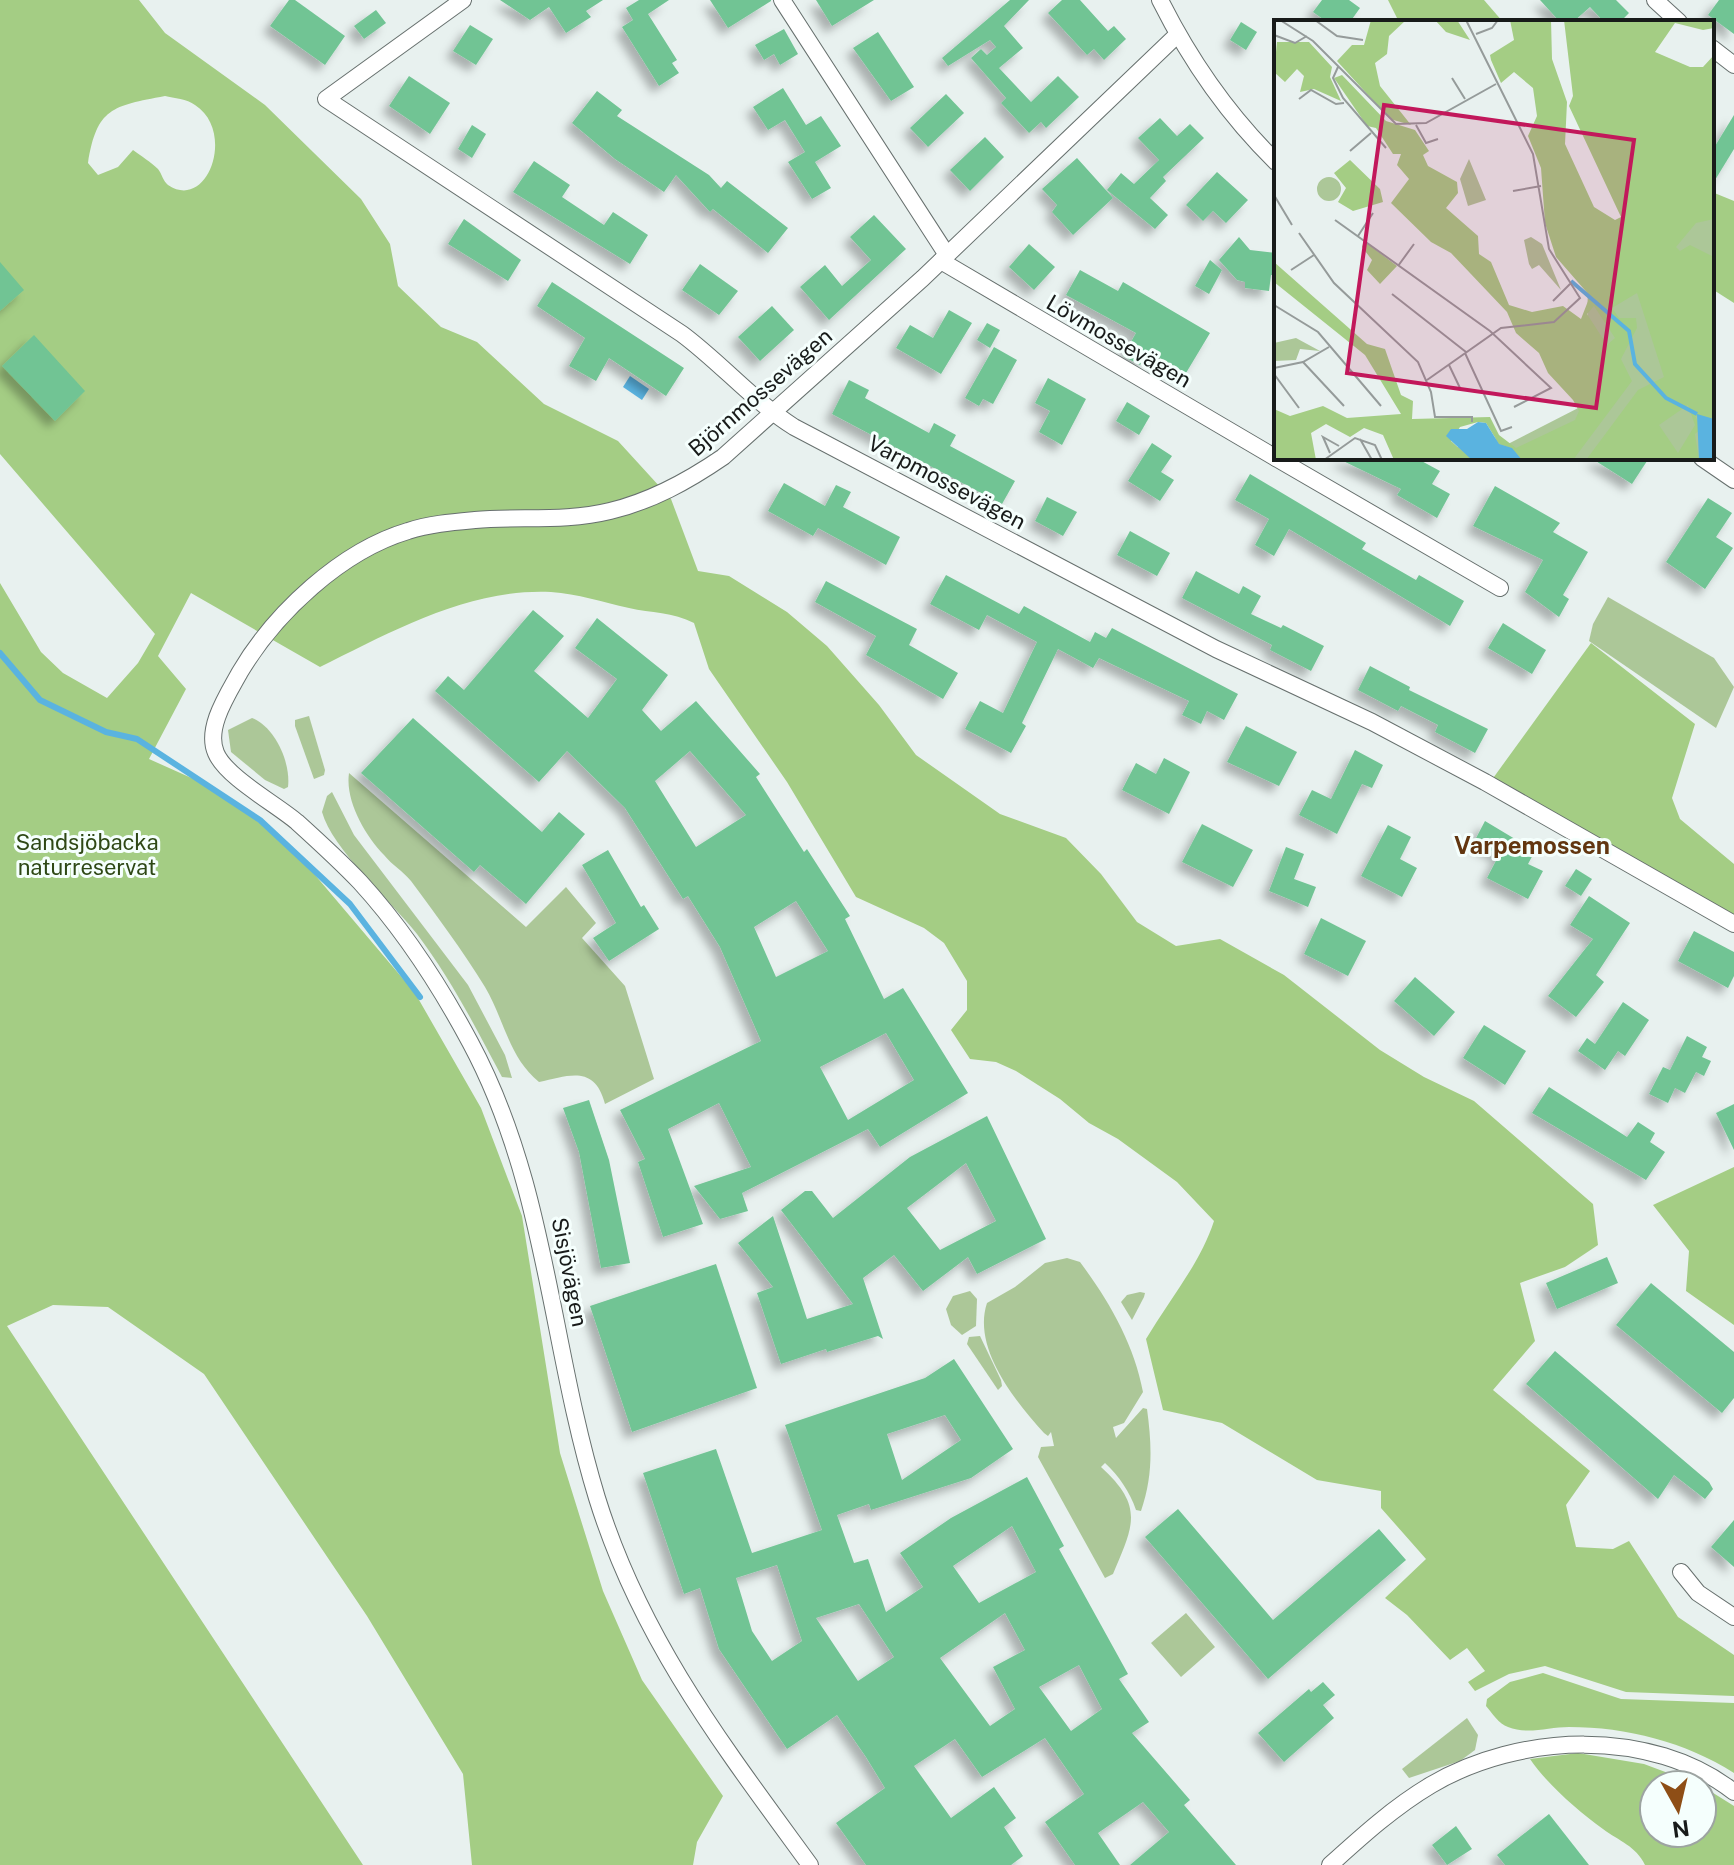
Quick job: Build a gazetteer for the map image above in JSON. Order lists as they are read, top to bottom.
{
  "streets": {
    "street": [
      "Lövmossevägen",
      "Björnmossevägen",
      "Varpmossevägen",
      "Sisjövägen"
    ]
  },
  "crossings": [
    ["Lövmossevägen", "Björnmossevägen"],
    ["Björnmossevägen", "Varpmossevägen"],
    ["Björnmossevägen", "Sisjövägen"]
  ],
  "districts": ["Varpemossen"],
  "parks": ["Sandsjöbacka naturreservat"],
  "north": "bottom"
}
